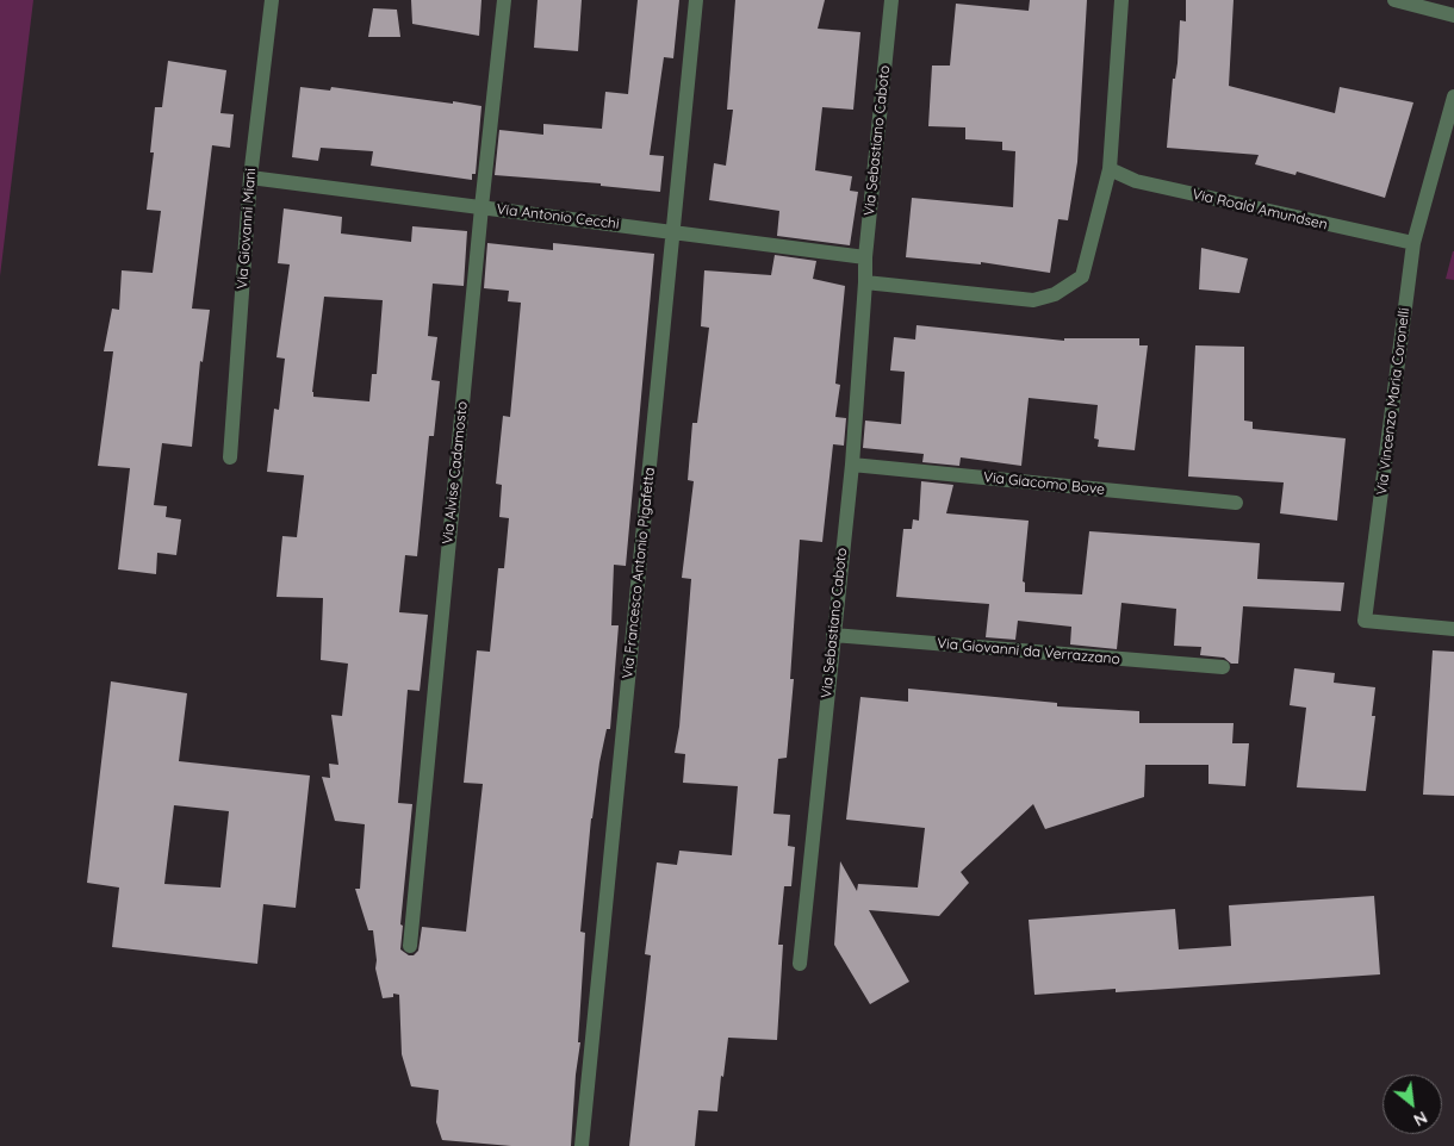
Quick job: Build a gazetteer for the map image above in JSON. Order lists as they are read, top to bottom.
{
  "streets": {
    "street": [
      "Via Sebastiano Caboto",
      "Via Roald Amundsen",
      "Via Antonio Cecchi",
      "Via Giovanni Miani",
      "Via Vincenzo Maria Coronelli",
      "Via Alvise Cadamosto",
      "Via Giacomo Bove",
      "Via Francesco Antonio Pigafetta",
      "Via Giovanni da Verrazzano"
    ]
  },
  "crossings": [
    ["Via Sebastiano Caboto", "Via Antonio Cecchi"],
    ["Via Sebastiano Caboto", "Via Giacomo Bove"],
    ["Via Sebastiano Caboto", "Via Giovanni da Verrazzano"],
    ["Via Roald Amundsen", "Via Vincenzo Maria Coronelli"],
    ["Via Antonio Cecchi", "Via Giovanni Miani"],
    ["Via Antonio Cecchi", "Via Alvise Cadamosto"],
    ["Via Antonio Cecchi", "Via Francesco Antonio Pigafetta"]
  ],
  "north": "bottom right"
}
